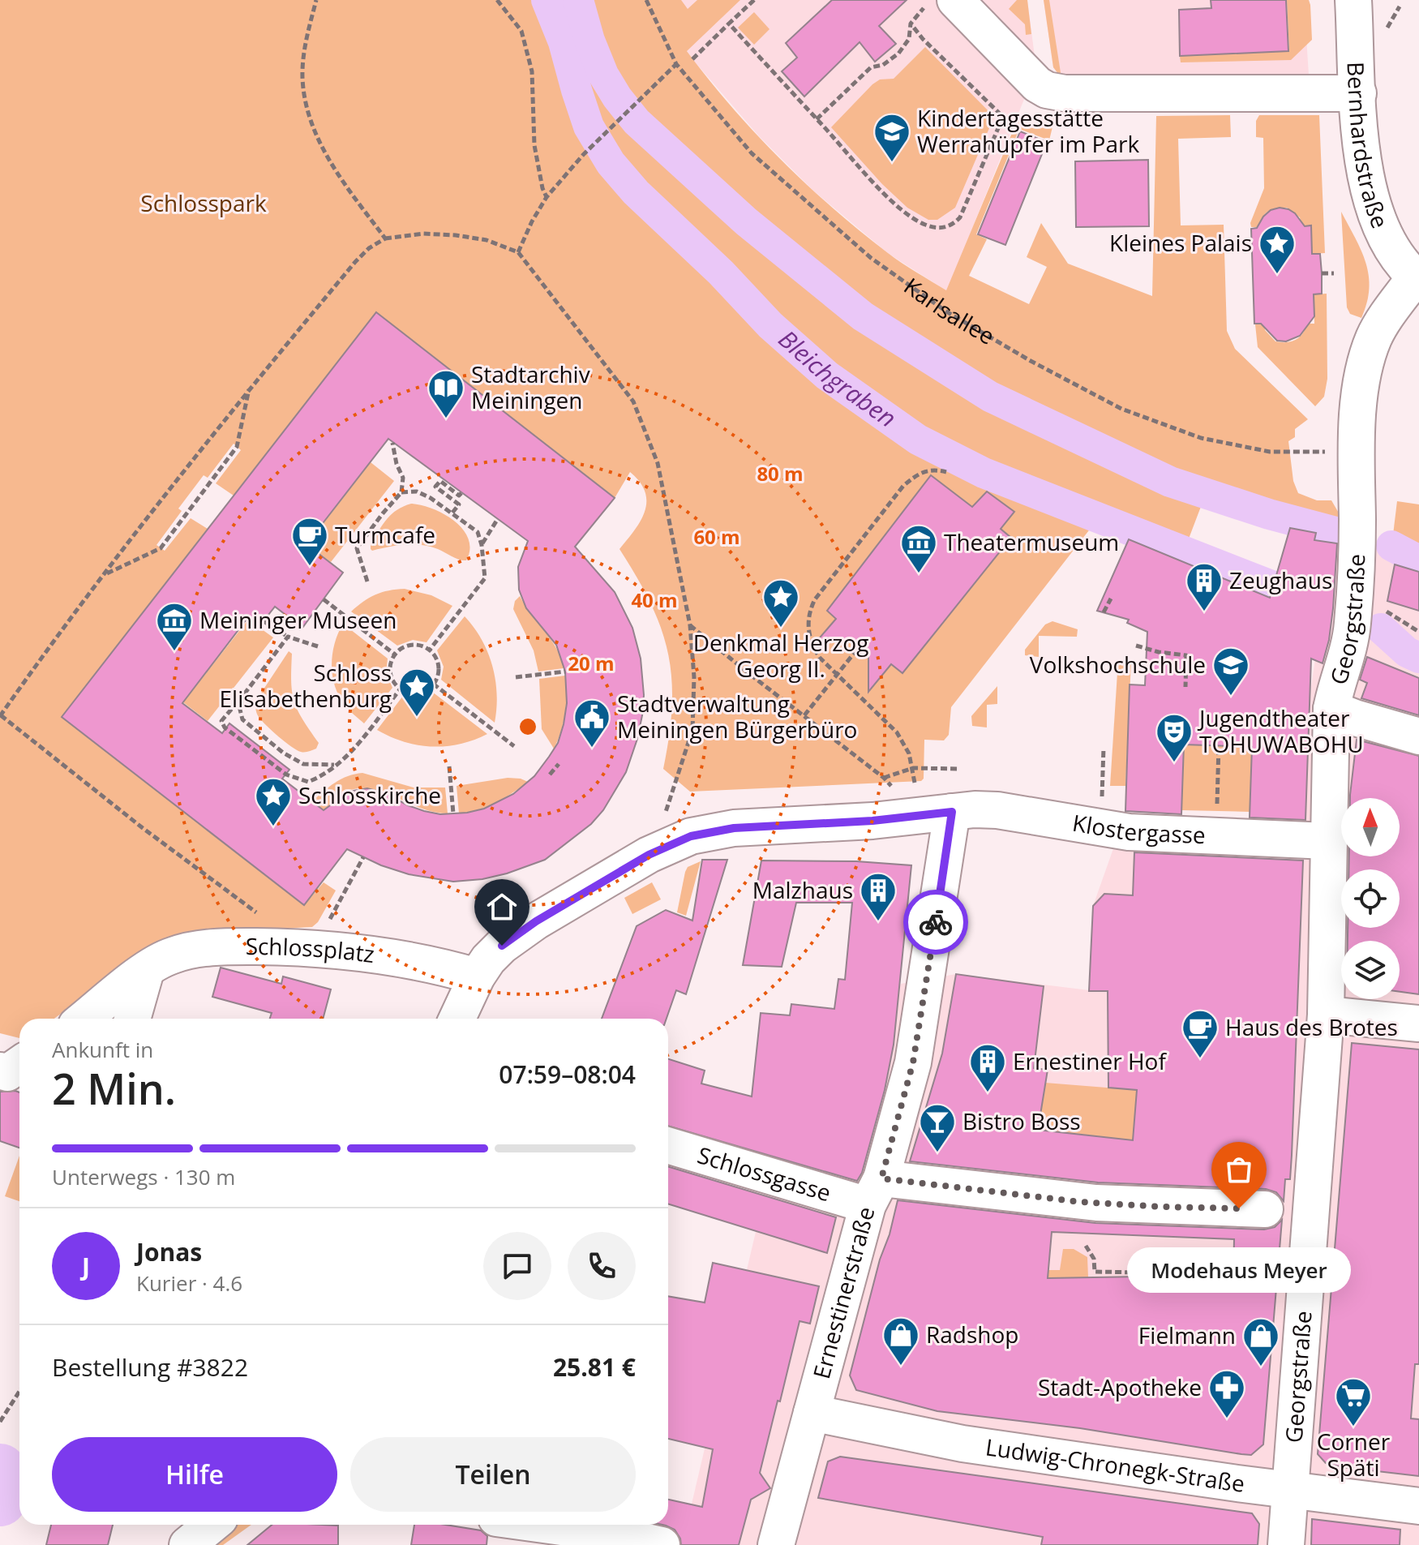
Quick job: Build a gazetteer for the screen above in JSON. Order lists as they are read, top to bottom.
{
  "streets": {
    "street": [
      "Bernhardstraße",
      "Georgstraße",
      "Klostergasse",
      "Schlossplatz",
      "Schlossgasse",
      "Ernestinerstraße",
      "Ludwig-Chronegk-Straße"
    ],
    "path": ["Karlsallee"]
  },
  "crossings": [
    ["Bernhardstraße", "Georgstraße"],
    ["Karlsallee", "Georgstraße"],
    ["Georgstraße", "Klostergasse"],
    ["Georgstraße", "Ludwig-Chronegk-Straße"],
    ["Klostergasse", "Ernestinerstraße"],
    ["Schlossgasse", "Ernestinerstraße"],
    ["Ernestinerstraße", "Ludwig-Chronegk-Straße"]
  ],
  "water": ["Bleichgraben"],
  "parks": ["Schlosspark"],
  "places": {
    "school or university": ["Kindertagesstätte Werrahüpfer im Park", "Volkshochschule"],
    "place": [
      "Kleines Palais",
      "Denkmal Herzog Georg II.",
      "Schloss Elisabethenburg",
      "Schlosskirche"
    ],
    "library": ["Stadtarchiv Meiningen"],
    "cafe": ["Turmcafe", "Haus des Brotes"],
    "museum": ["Theatermuseum", "Meininger Museen"],
    "building": ["Zeughaus", "Malzhaus", "Ernestiner Hof"],
    "public building": ["Stadtverwaltung Meiningen Bürgerbüro"],
    "theatre": ["Jugendtheater TOHUWABOHU"],
    "bar": ["Bistro Boss"],
    "other": ["Modehaus Meyer"],
    "shop": ["Radshop", "Fielmann"],
    "pharmacy": ["Stadt-Apotheke"],
    "supermarket": ["Corner Späti"]
  },
  "north": "top",
  "page": {
    "heading": ["2 Min.", "Ankunft in", "07:59–08:04"],
    "panel": [
      "Jonas",
      "Kurier · 4.6",
      "Bestellung #3822",
      "25.81 €"
    ],
    "bar": "Unterwegs · 130 m",
    "round": "J",
    "bubble": "Modehaus Meyer",
    "buttons": ["Hilfe", "Teilen"]
  },
  "rings": [
    "80 m",
    "60 m",
    "40 m",
    "20 m"
  ]
}
